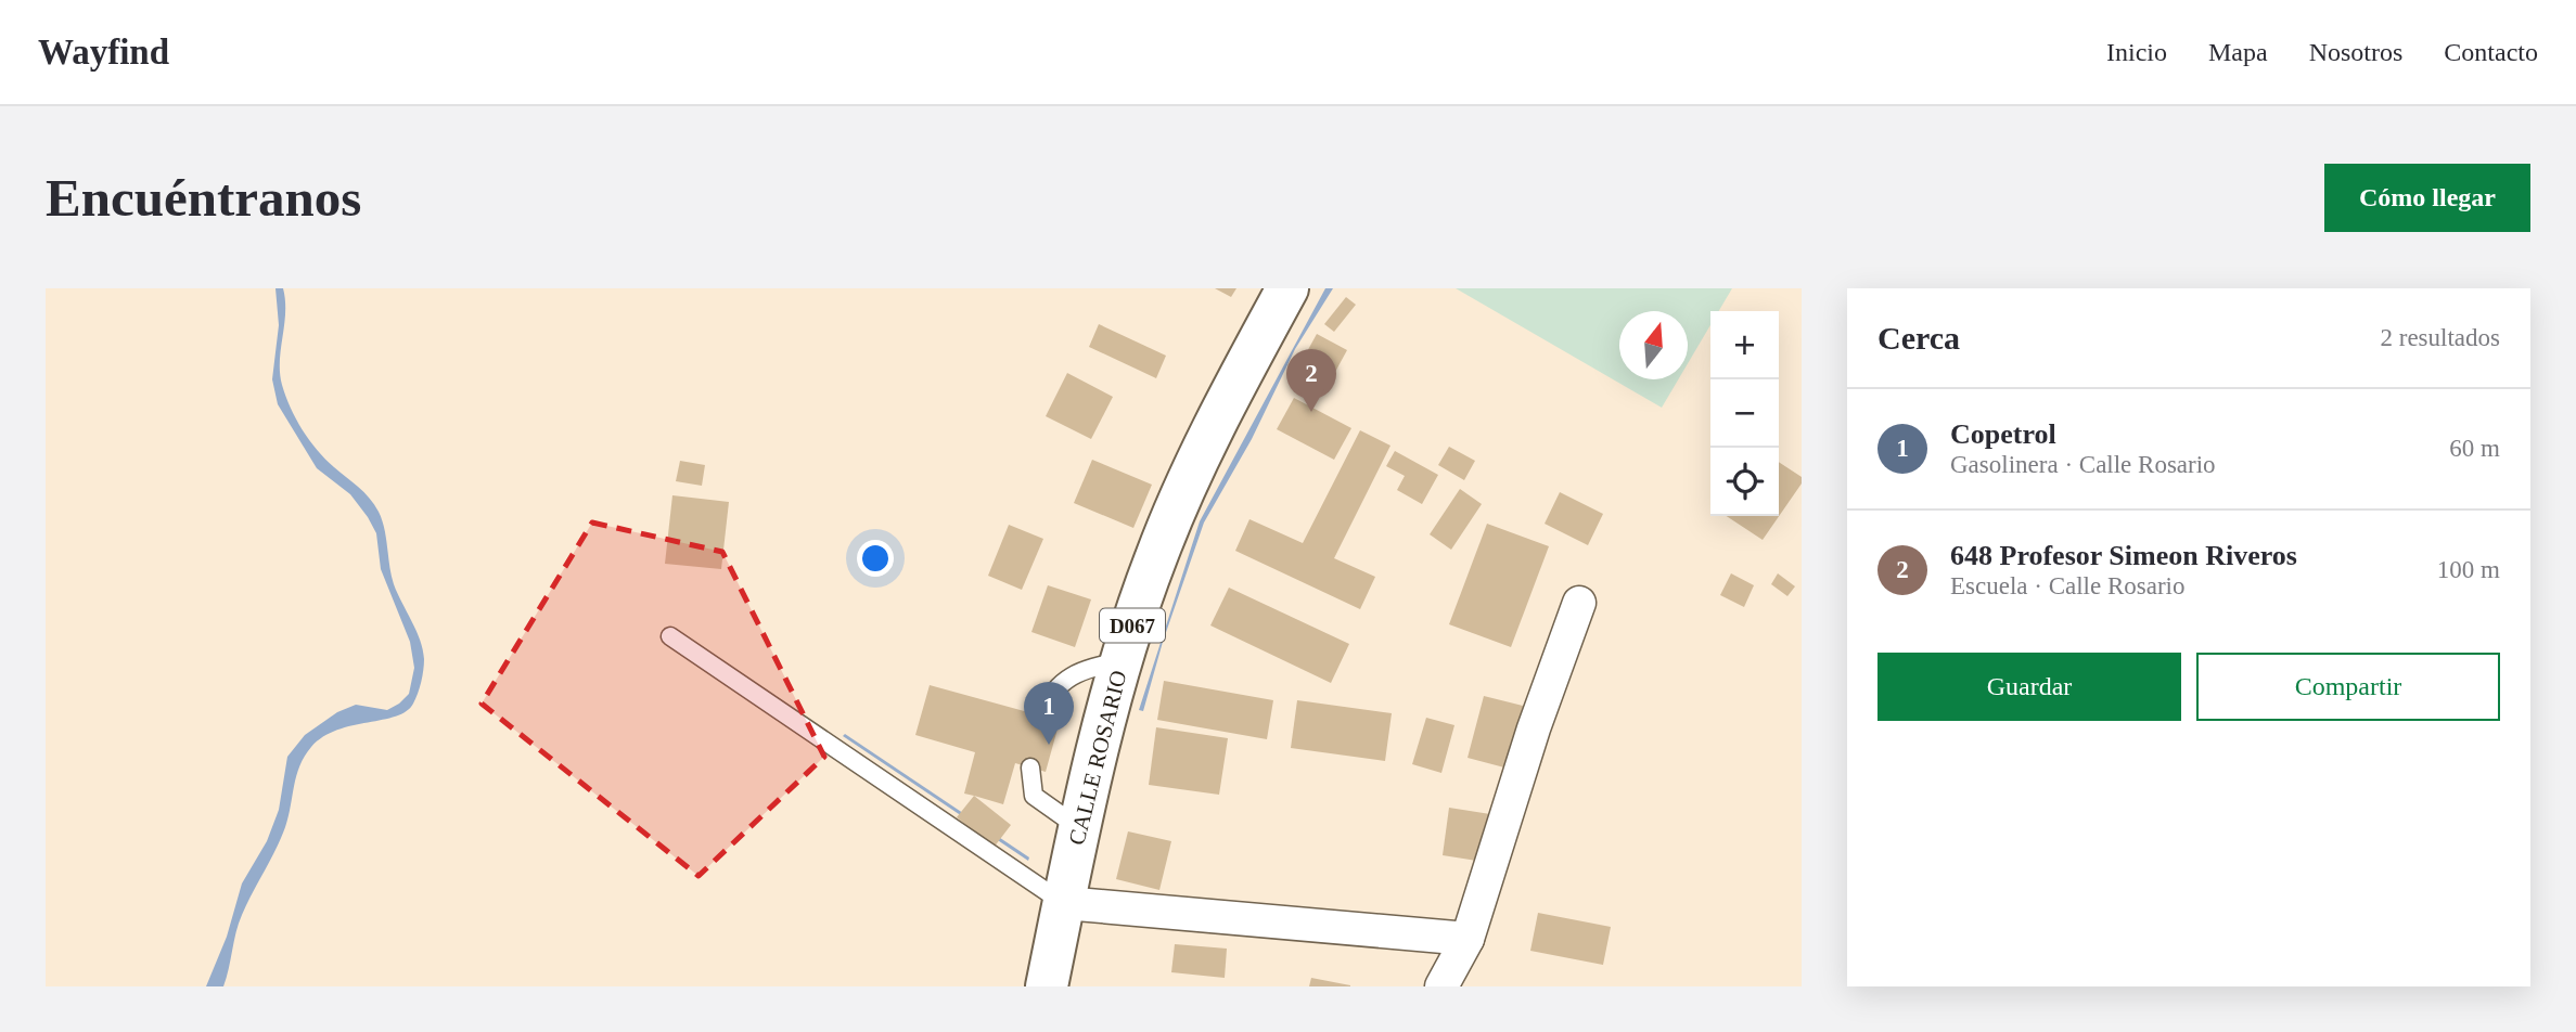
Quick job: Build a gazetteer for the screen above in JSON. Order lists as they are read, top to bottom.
{
  "streets": {
    "main road": ["D067", "CALLE ROSARIO"]
  },
  "north": "top",
  "page": {
    "header": "Wayfind",
    "nav": [
      "Inicio",
      "Mapa",
      "Nosotros",
      "Contacto"
    ],
    "buttons": [
      "Cómo llegar",
      ["Guardar", "Compartir"]
    ],
    "title": "Encuéntranos",
    "heading": ["Cerca", "2 resultados"],
    "map_buttons": ["+", "−"],
    "pins": ["2", "1"],
    "list": [
      {
        "mark": "1",
        "name": "Copetrol",
        "note": "Gasolinera · Calle Rosario",
        "value": "60 m"
      },
      {
        "mark": "2",
        "name": "648 Profesor Simeon Riveros",
        "note": "Escuela · Calle Rosario",
        "value": "100 m"
      }
    ]
  }
}
